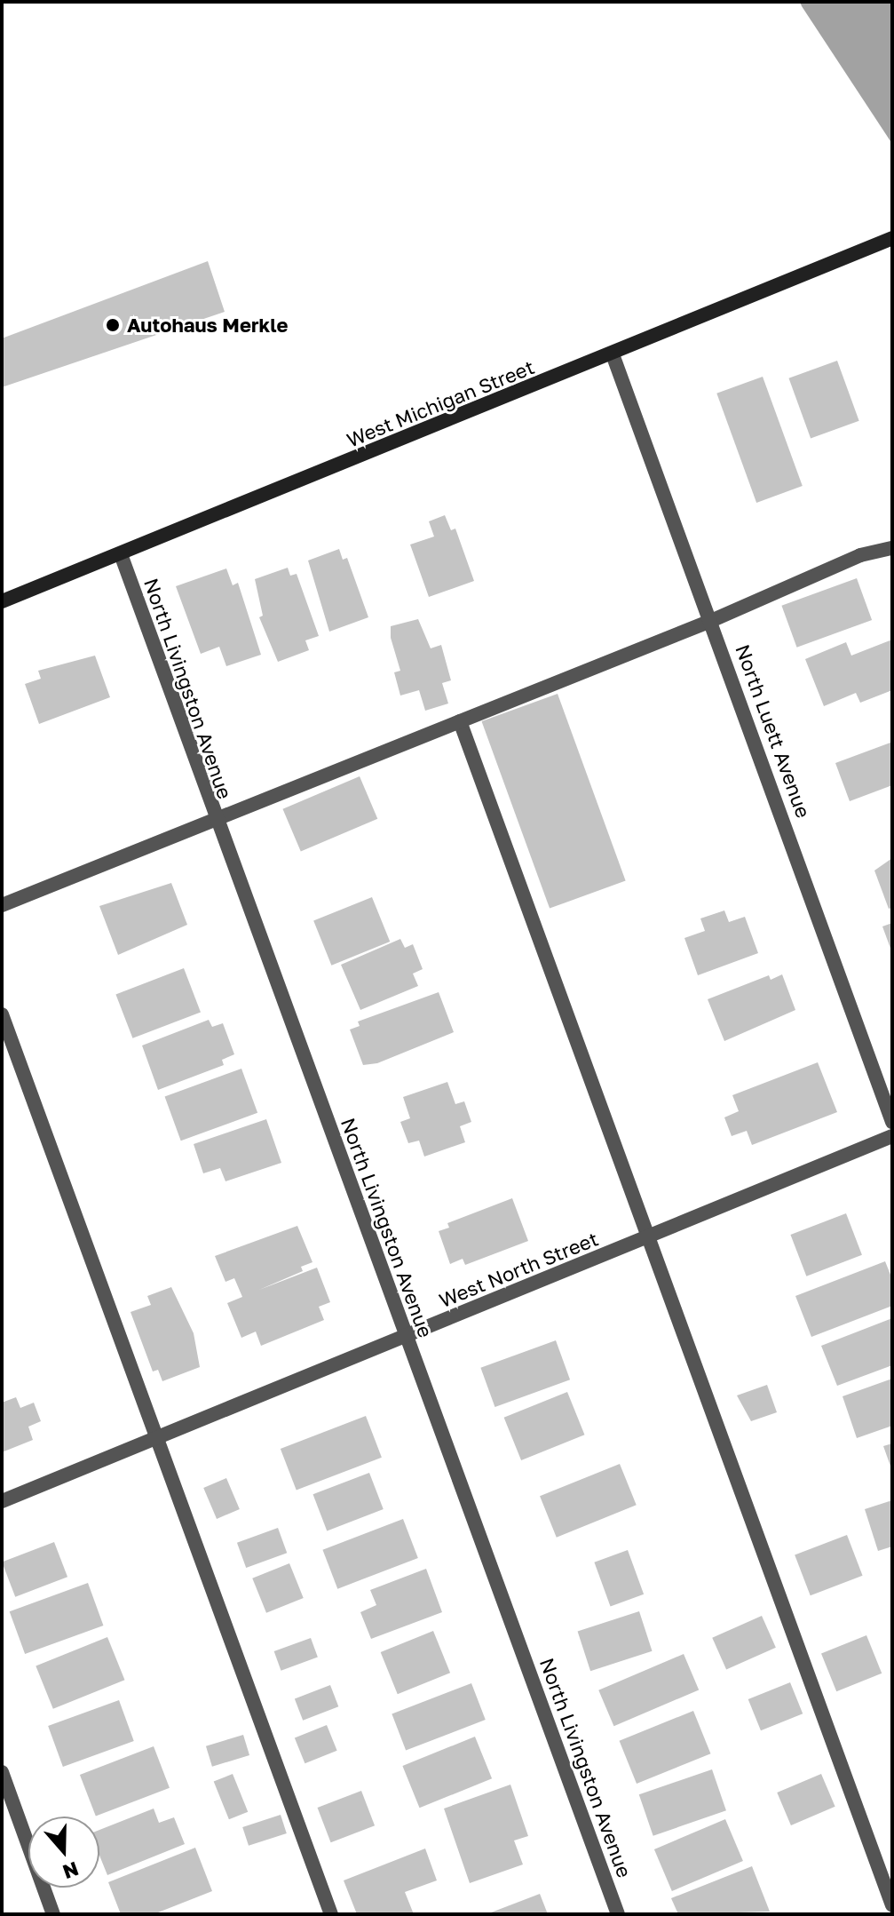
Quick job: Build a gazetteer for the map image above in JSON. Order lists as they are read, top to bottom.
{
  "streets": {
    "main road": ["West Michigan Street"],
    "street": ["North Livingston Avenue", "North Luett Avenue", "West North Street"]
  },
  "crossings": [
    ["West Michigan Street", "North Livingston Avenue"],
    ["West Michigan Street", "North Luett Avenue"],
    ["North Livingston Avenue", "West North Street"]
  ],
  "places": ["Autohaus Merkle"],
  "north": "bottom"
}
